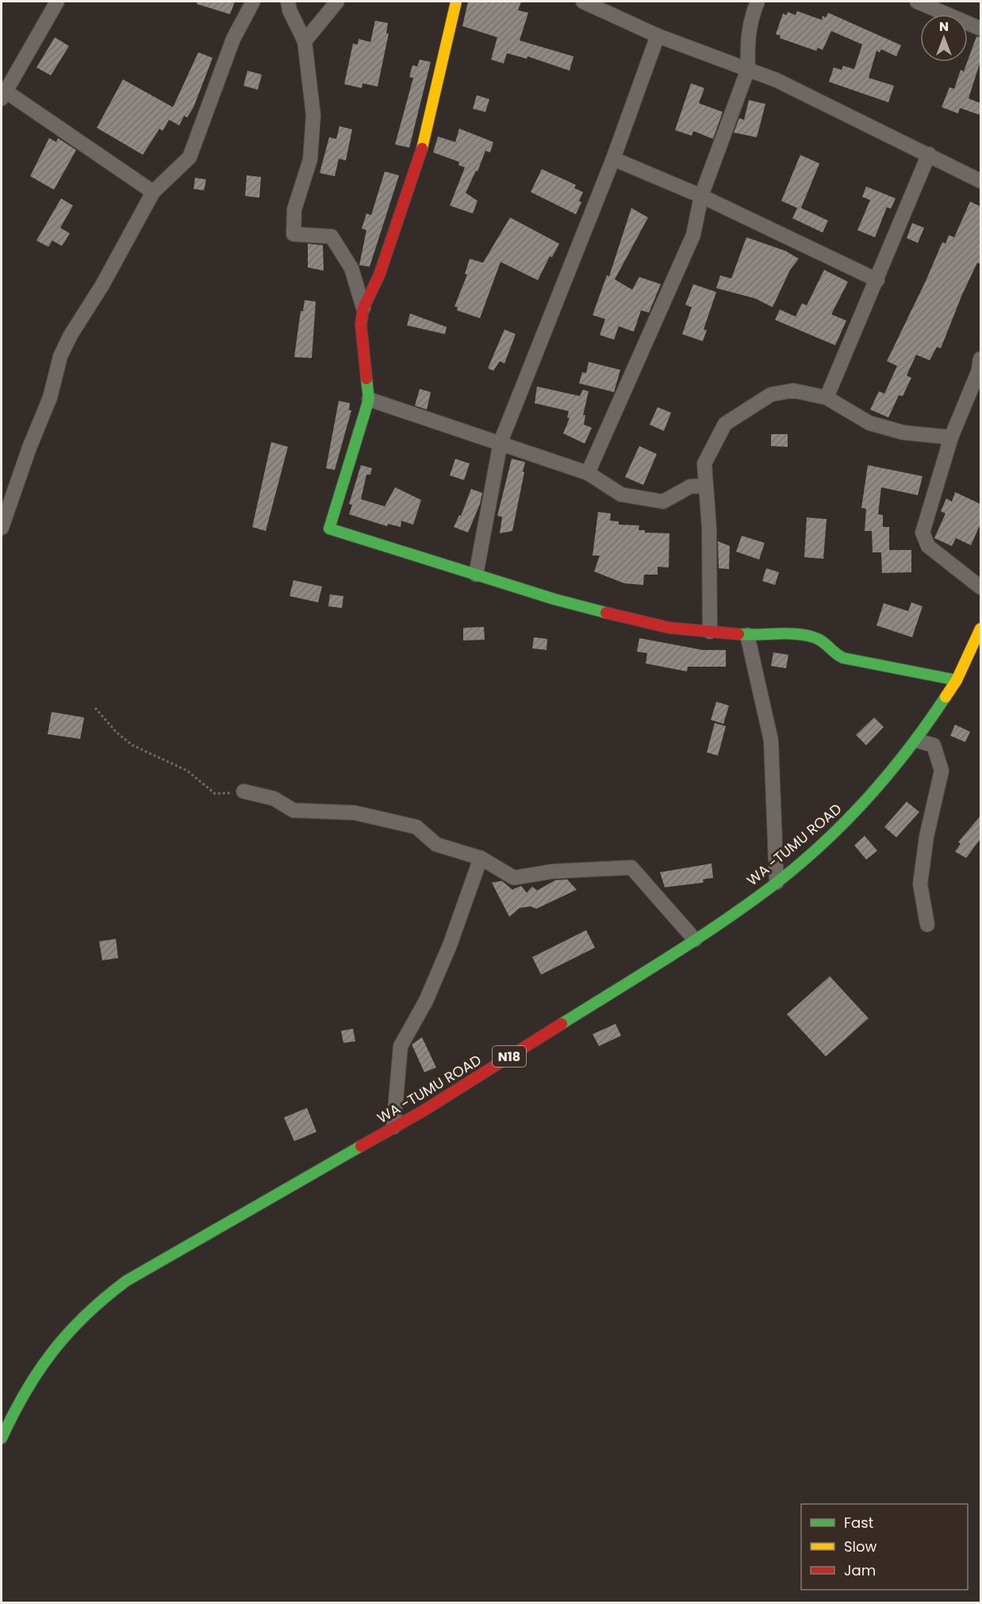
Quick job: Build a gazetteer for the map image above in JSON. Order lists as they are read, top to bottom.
{
  "streets": {
    "main road": ["WA -TUMU ROAD", "N18"]
  },
  "legend": ["Fast", "Slow", "Jam"],
  "north": "top"
}
